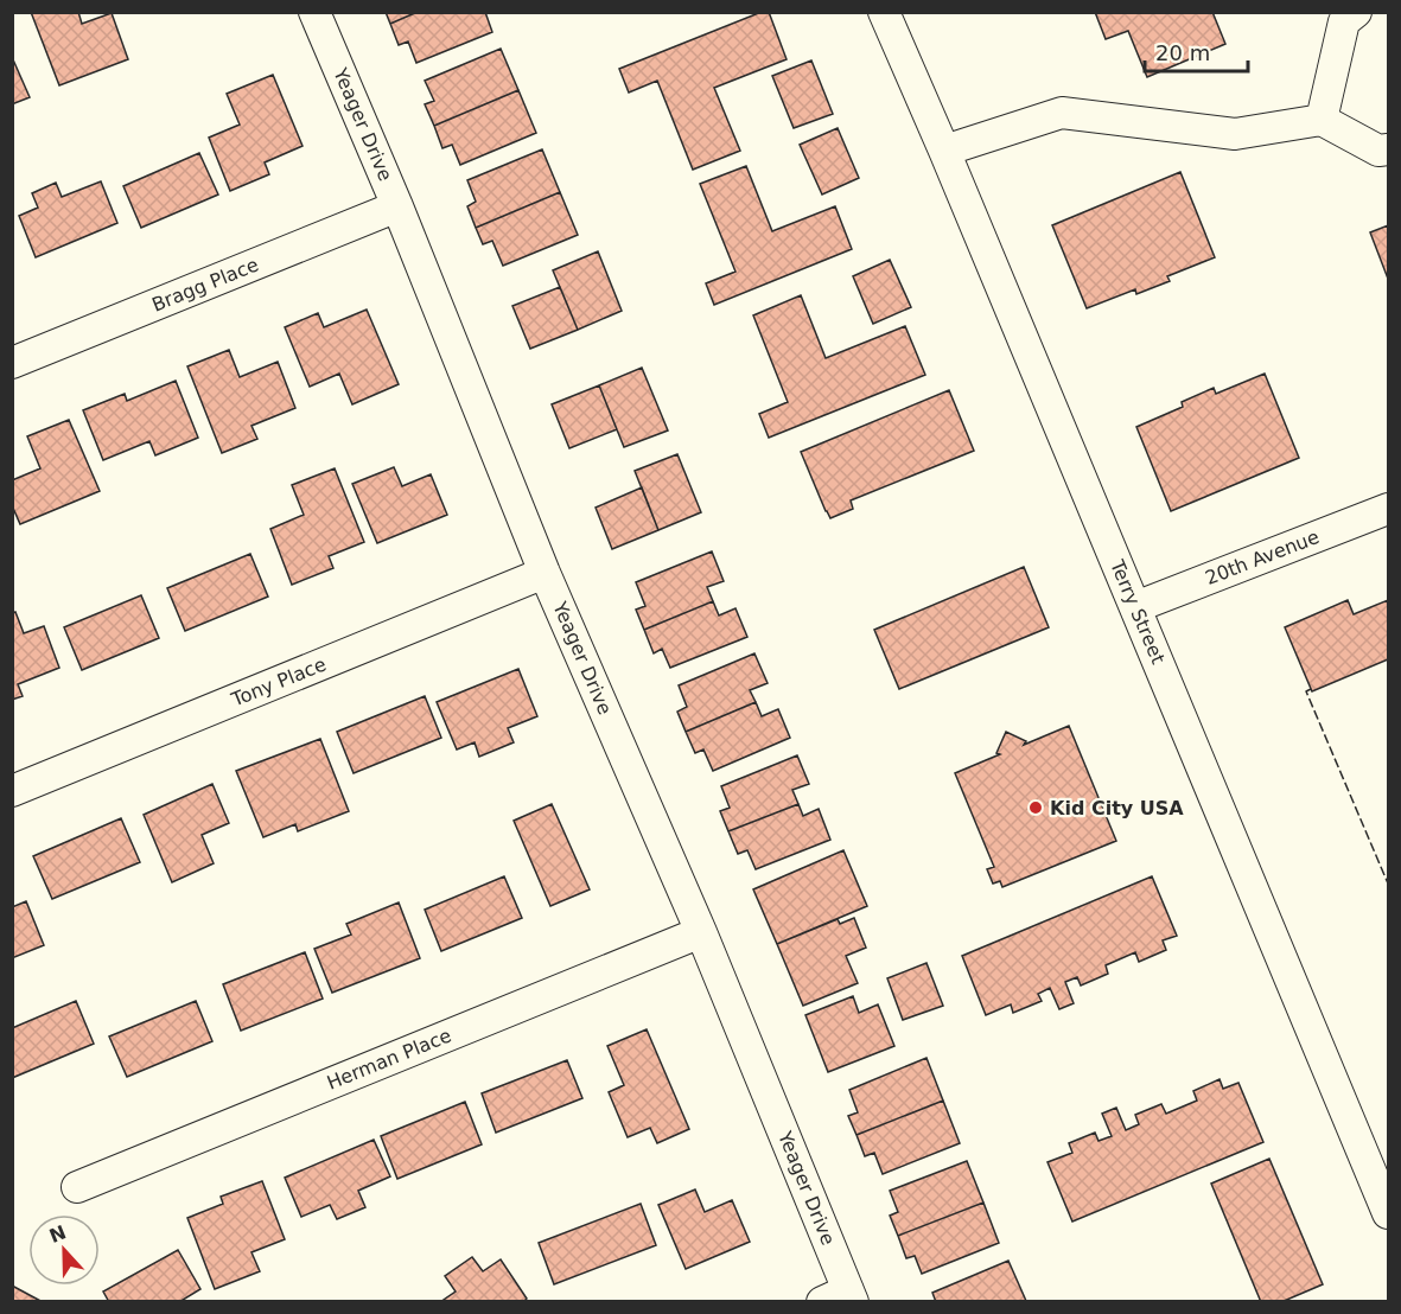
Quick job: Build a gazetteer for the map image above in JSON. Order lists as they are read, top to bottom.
{
  "streets": {
    "street": [
      "Yeager Drive",
      "Bragg Place",
      "20th Avenue",
      "Terry Street",
      "Tony Place",
      "Herman Place"
    ]
  },
  "crossings": [
    ["Yeager Drive", "Bragg Place"],
    ["Yeager Drive", "Tony Place"],
    ["Yeager Drive", "Herman Place"],
    ["20th Avenue", "Terry Street"]
  ],
  "places": ["Kid City USA"],
  "scale_bar": "20 m",
  "north": "top"
}
